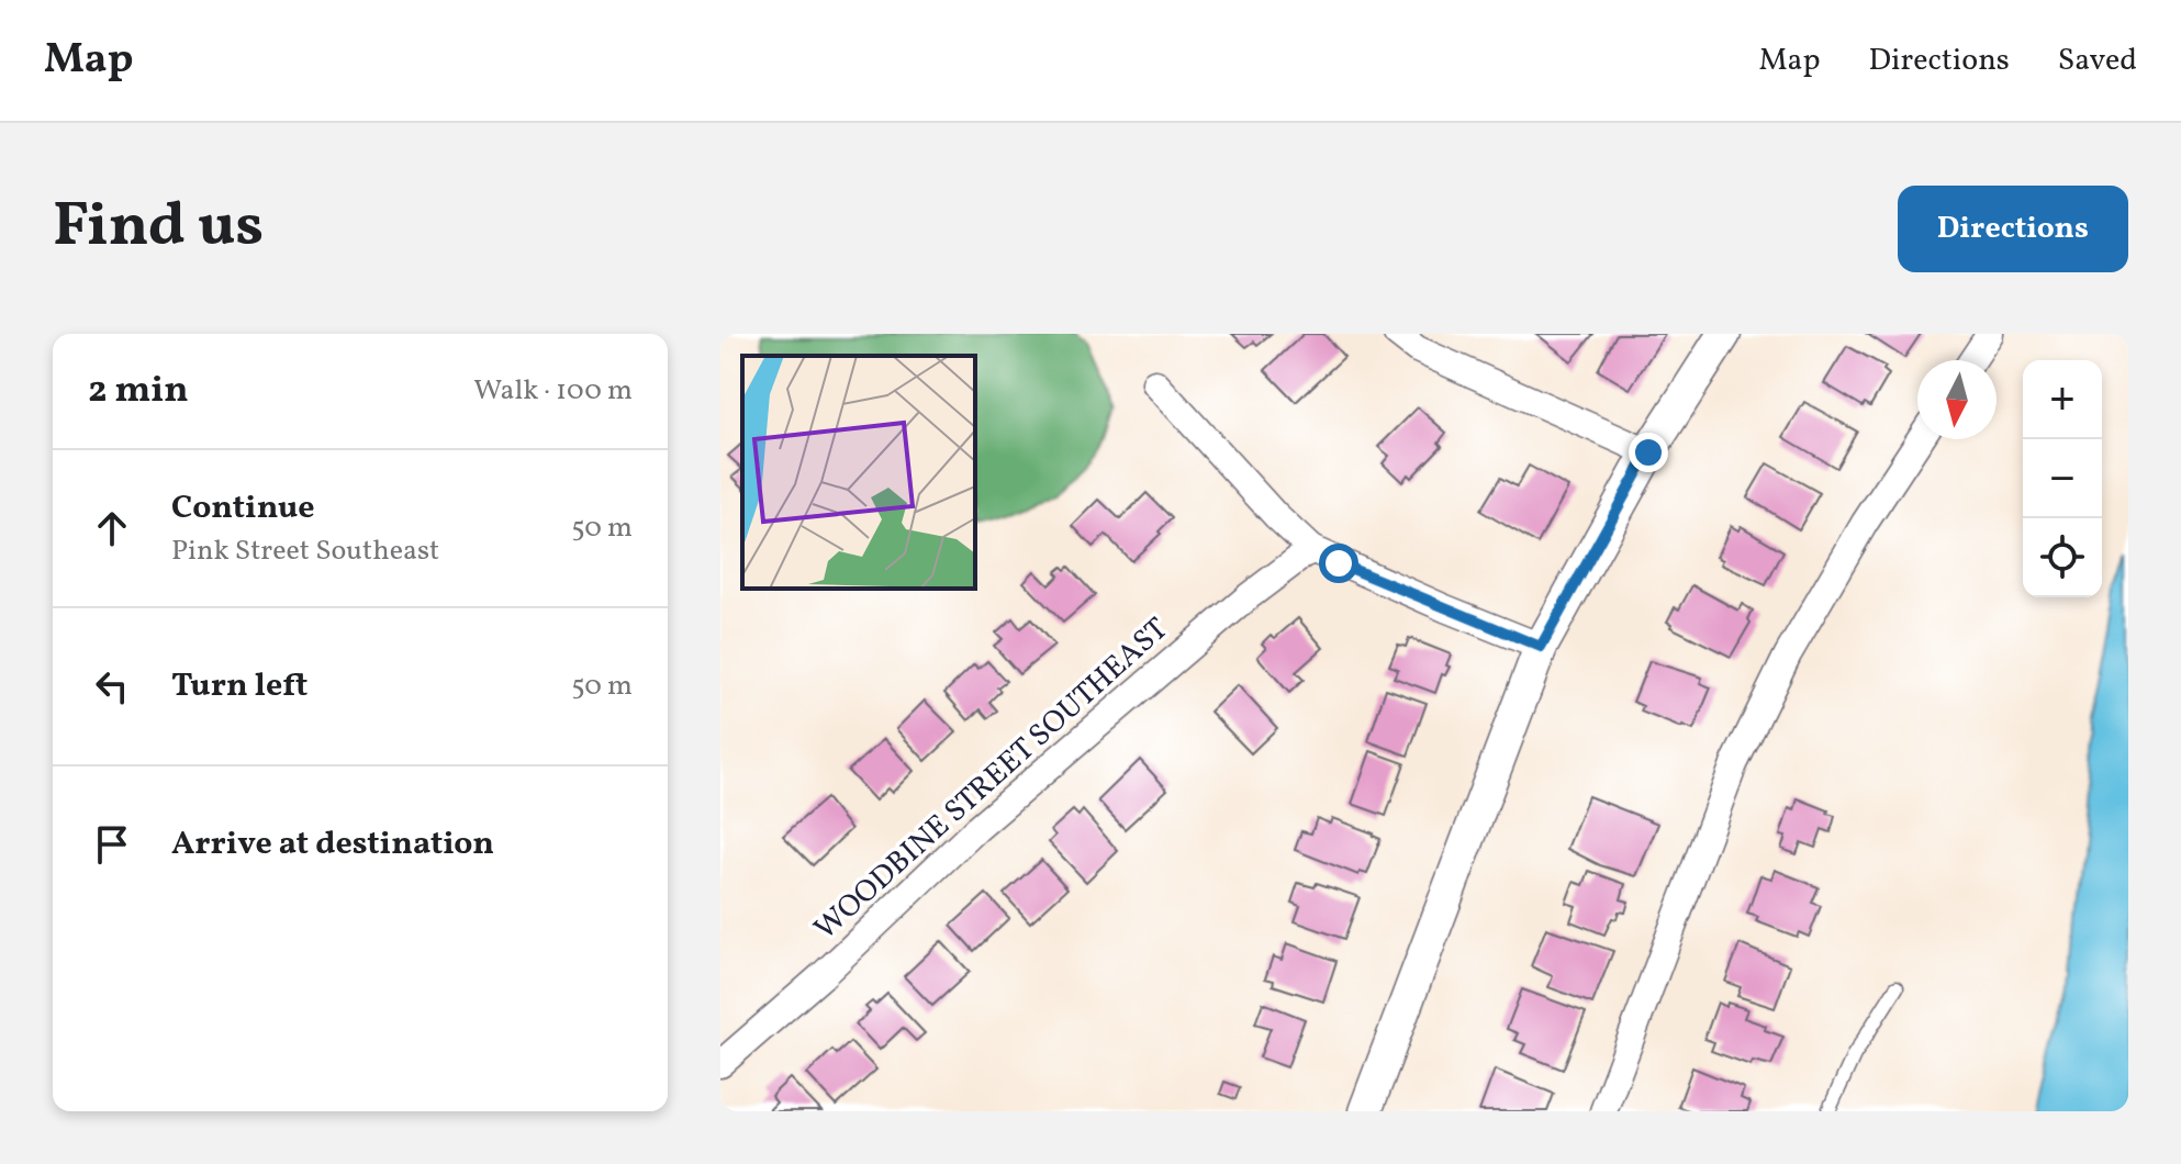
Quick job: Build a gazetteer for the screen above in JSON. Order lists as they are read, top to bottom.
{
  "streets": {
    "street": ["WOODBINE STREET SOUTHEAST"]
  },
  "north": "bottom",
  "page": {
    "header": "Map",
    "nav": ["Map", "Directions", "Saved"],
    "title": "Find us",
    "buttons": "Directions",
    "heading": ["2 min", "Walk · 100 m"],
    "map_buttons": ["+", "−"],
    "list": [
      ["Continue", "Pink Street Southeast", "50 m"],
      ["Turn left", "50 m"],
      "Arrive at destination"
    ]
  }
}
